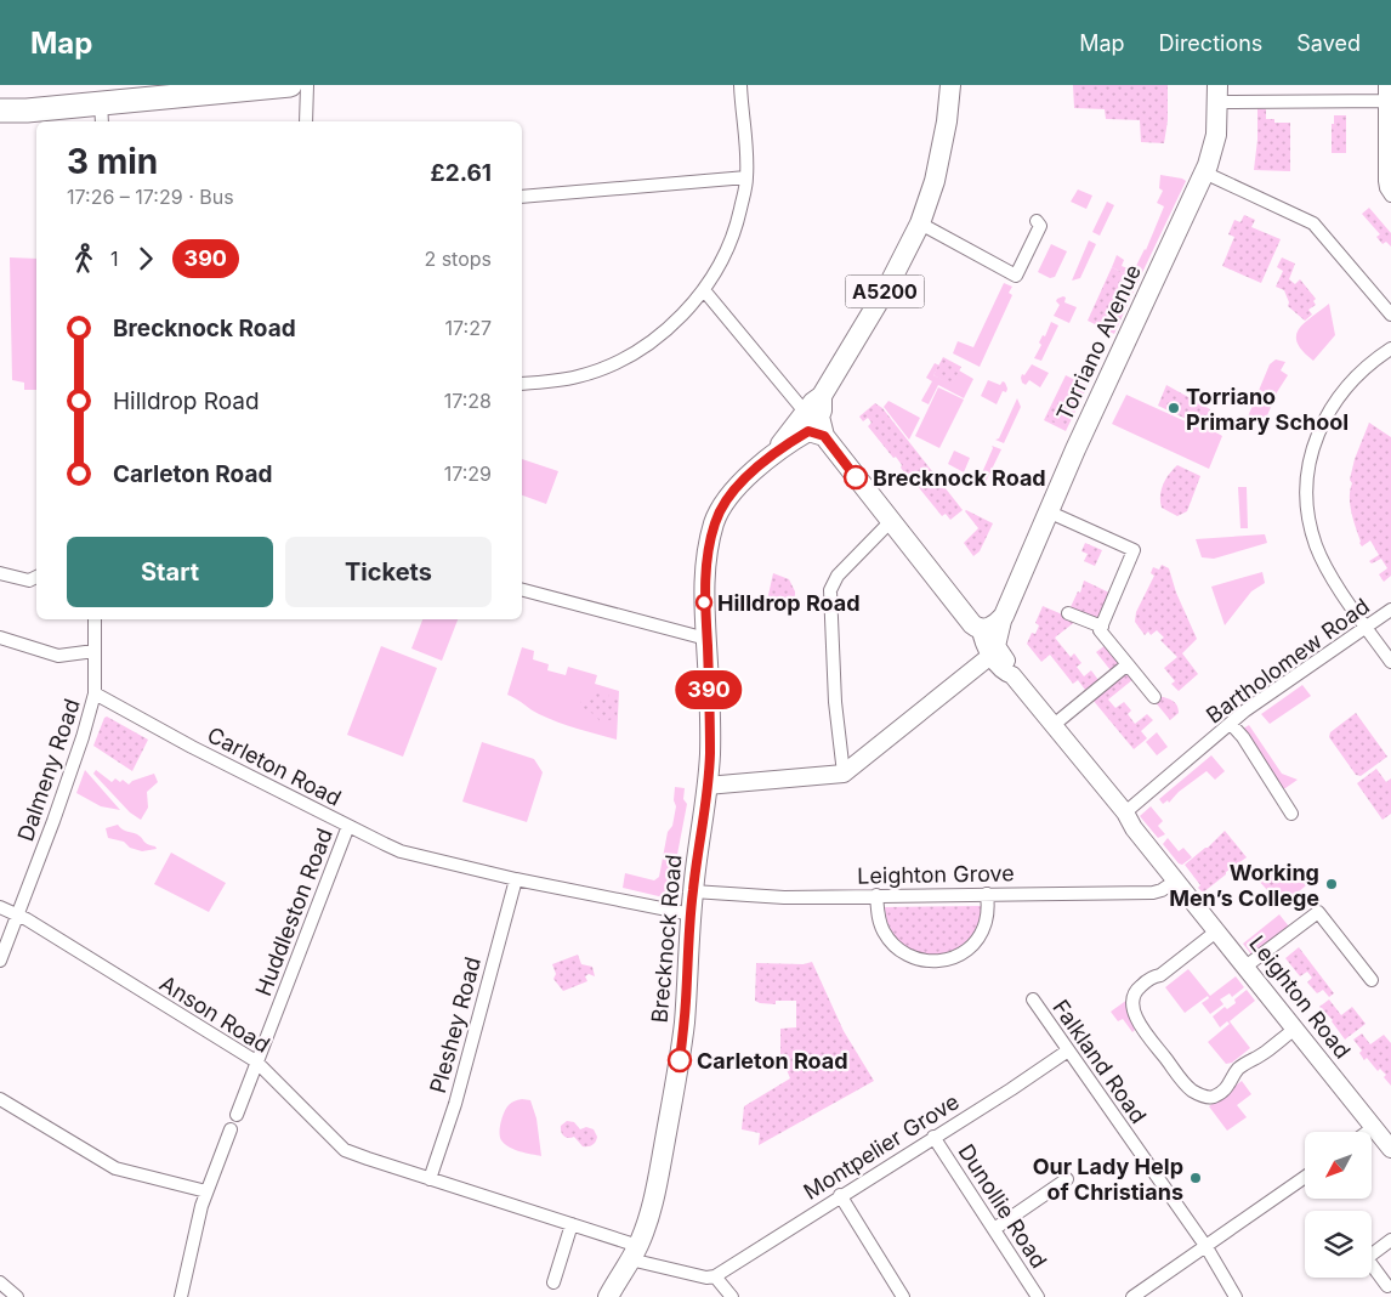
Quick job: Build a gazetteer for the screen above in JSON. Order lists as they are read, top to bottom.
{
  "streets": {
    "main road": [
      "A5200",
      "Torriano Avenue",
      "Brecknock Road",
      "Leighton Road"
    ],
    "street": [
      "Bartholomew Road",
      "Carleton Road",
      "Dalmeny Road",
      "Leighton Grove",
      "Huddleston Road",
      "Anson Road",
      "Pleshey Road",
      "Falkland Road",
      "Montpelier Grove",
      "Dunollie Road"
    ]
  },
  "crossings": [
    ["A5200", "Brecknock Road"],
    ["A5200", "Leighton Road"],
    ["Torriano Avenue", "Leighton Road"],
    ["Bartholomew Road", "Leighton Road"],
    ["Carleton Road", "Dalmeny Road"],
    ["Carleton Road", "Huddleston Road"],
    ["Carleton Road", "Brecknock Road"],
    ["Carleton Road", "Pleshey Road"],
    ["Dalmeny Road", "Anson Road"],
    ["Leighton Grove", "Brecknock Road"],
    ["Leighton Grove", "Leighton Road"],
    ["Huddleston Road", "Anson Road"],
    ["Brecknock Road", "Leighton Road"],
    ["Brecknock Road", "Anson Road"],
    ["Anson Road", "Pleshey Road"],
    ["Anson Road", "Montpelier Grove"],
    ["Falkland Road", "Montpelier Grove"],
    ["Montpelier Grove", "Dunollie Road"]
  ],
  "places": [
    "Torriano Primary School",
    "Brecknock Road",
    "Hilldrop Road",
    "Working Men’s College",
    "Carleton Road",
    "Our Lady Help of Christians"
  ],
  "lines": ["bus line 390"],
  "north": "bottom left",
  "page": {
    "header": "Map",
    "nav": ["Map", "Directions", "Saved"],
    "on_map": "390",
    "heading": ["3 min", "17:26 – 17:29 · Bus", "£2.61"],
    "legs": ["1", "390", "2 stops"],
    "list": [
      {
        "name": "Brecknock Road",
        "value": "17:27"
      },
      {
        "name": "Hilldrop Road",
        "value": "17:28"
      },
      {
        "name": "Carleton Road",
        "value": "17:29"
      }
    ],
    "buttons": ["Start", "Tickets"]
  }
}
